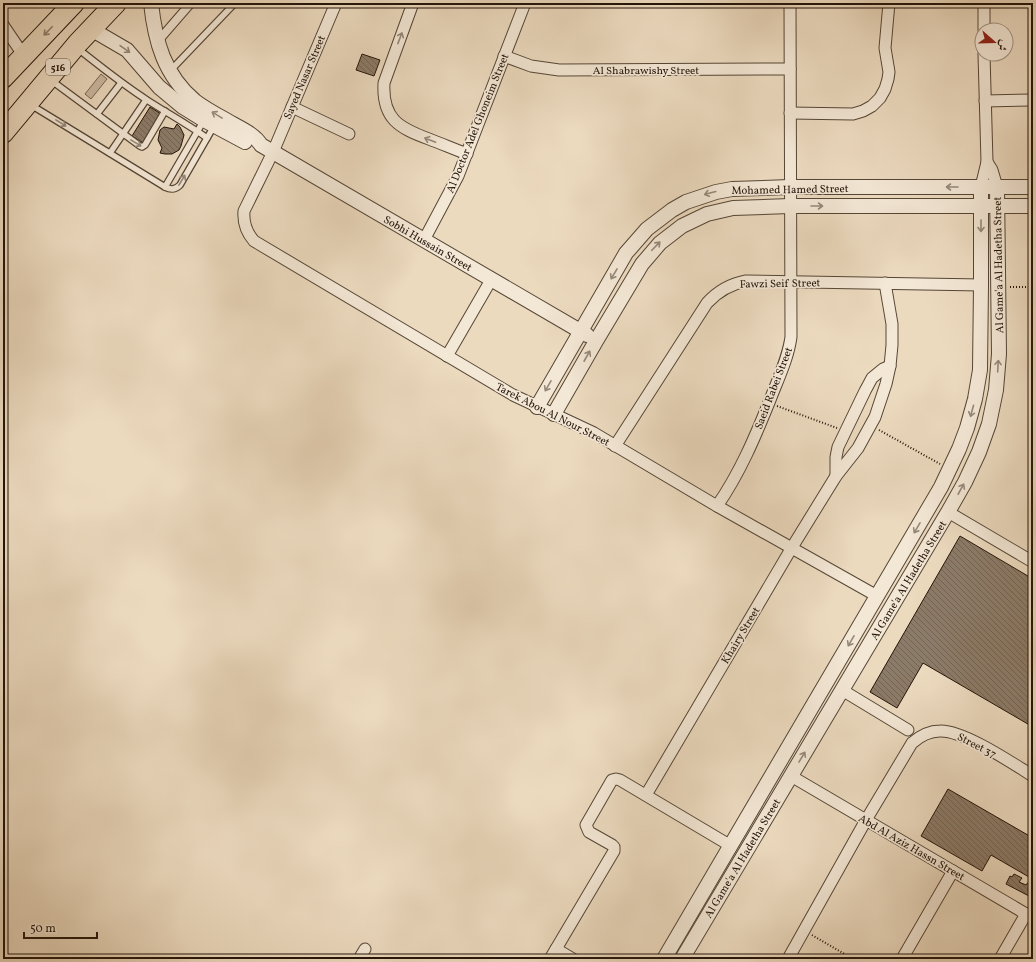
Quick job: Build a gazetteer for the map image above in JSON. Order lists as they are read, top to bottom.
{
  "streets": {
    "highway": ["516"],
    "street": [
      "Al Shabrawishy Street",
      "Sayed Nasar Street",
      "Al Doctor Adel Ghoneim Street",
      "Mohamed Hamed Street",
      "Sobhi Hussain Street",
      "Al Game'a Al Hadetha Street",
      "Fawzi Seif Street",
      "Saeid Rabei Street",
      "Tarek Abou Al Nour Street",
      "Khairy Street",
      "Street 37",
      "Abd Al Aziz Hassn Street"
    ]
  },
  "crossings": [
    ["516", "Sobhi Hussain Street"],
    ["Al Shabrawishy Street", "Al Doctor Adel Ghoneim Street"],
    ["Al Shabrawishy Street", "Saeid Rabei Street"],
    ["Sayed Nasar Street", "Sobhi Hussain Street"],
    ["Sayed Nasar Street", "Tarek Abou Al Nour Street"],
    ["Al Doctor Adel Ghoneim Street", "Sobhi Hussain Street"],
    ["Mohamed Hamed Street", "Sobhi Hussain Street"],
    ["Mohamed Hamed Street", "Al Game'a Al Hadetha Street"],
    ["Mohamed Hamed Street", "Saeid Rabei Street"],
    ["Mohamed Hamed Street", "Tarek Abou Al Nour Street"],
    ["Sobhi Hussain Street", "Tarek Abou Al Nour Street"],
    ["Al Game'a Al Hadetha Street", "Fawzi Seif Street"],
    ["Al Game'a Al Hadetha Street", "Tarek Abou Al Nour Street"],
    ["Al Game'a Al Hadetha Street", "Abd Al Aziz Hassn Street"],
    ["Fawzi Seif Street", "Saeid Rabei Street"],
    ["Fawzi Seif Street", "Tarek Abou Al Nour Street"],
    ["Fawzi Seif Street", "Khairy Street"],
    ["Saeid Rabei Street", "Tarek Abou Al Nour Street"],
    ["Tarek Abou Al Nour Street", "Khairy Street"],
    ["Street 37", "Abd Al Aziz Hassn Street"]
  ],
  "scale_bar": "50 m",
  "north": "right"
}
